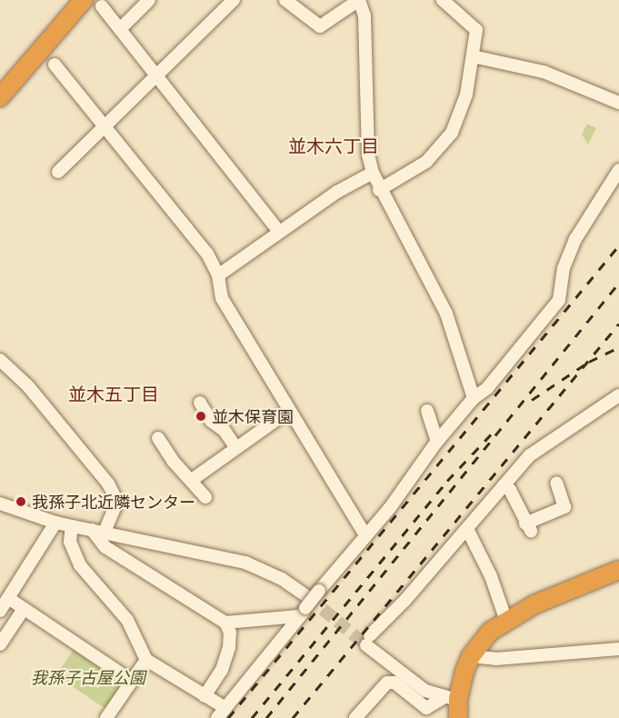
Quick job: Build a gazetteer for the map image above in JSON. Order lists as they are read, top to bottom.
{
  "districts": ["並木六丁目", "並木五丁目"],
  "parks": ["我孫子古屋公園"],
  "places": ["並木保育園", "我孫子北近隣センター"]
}
